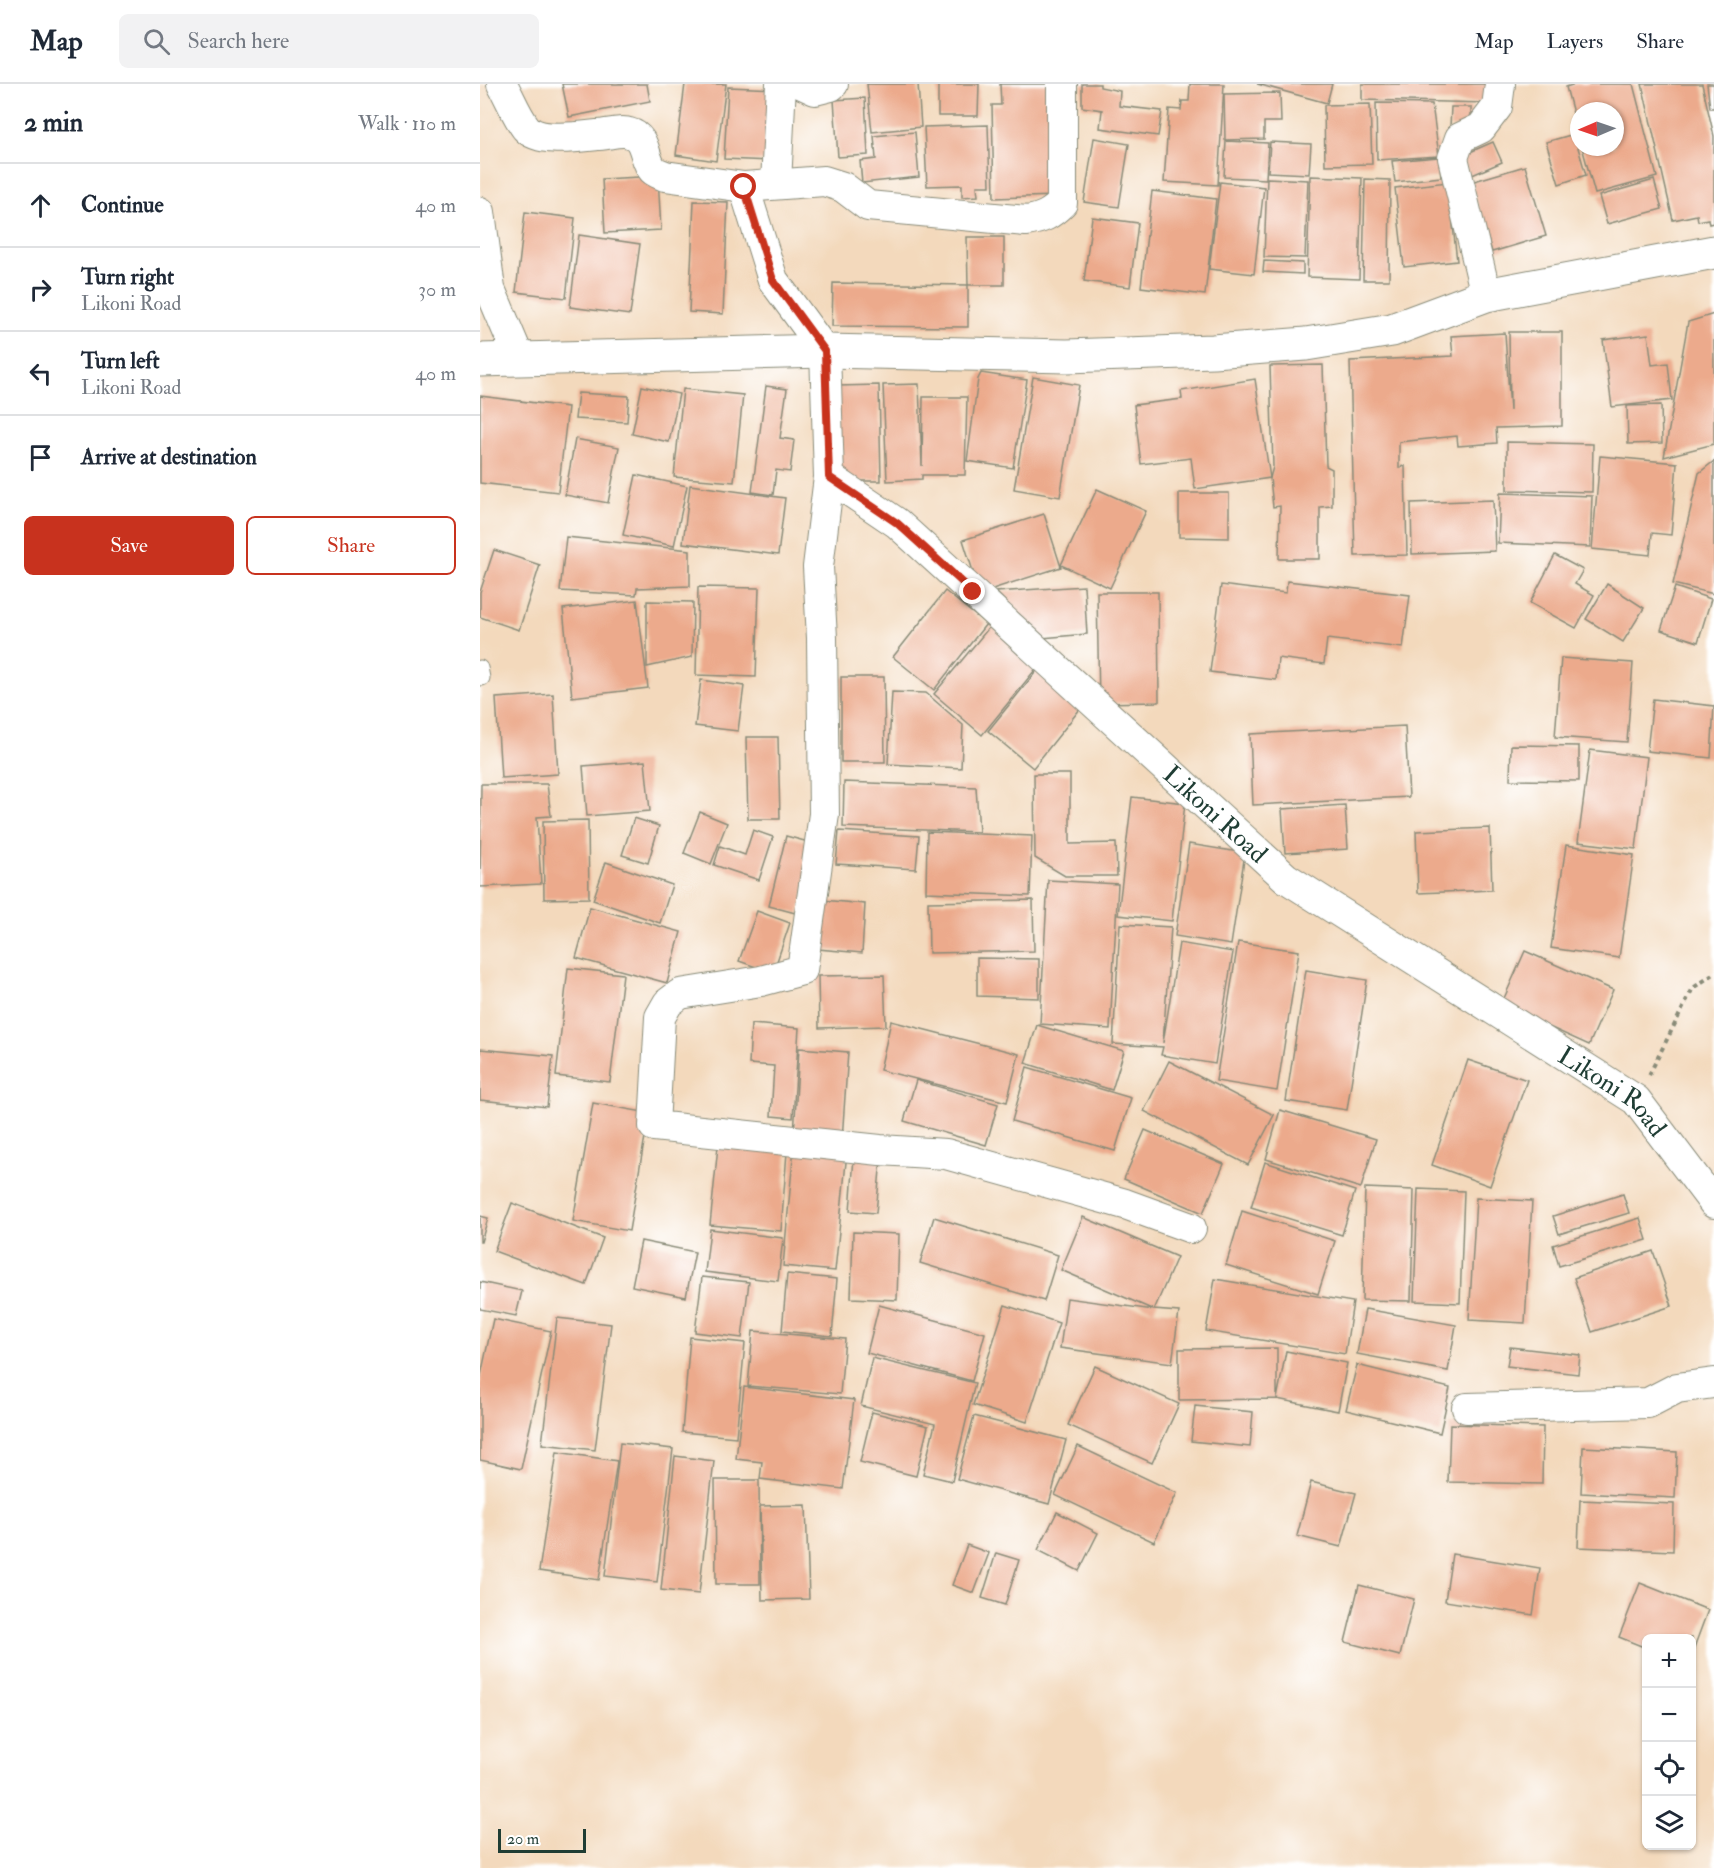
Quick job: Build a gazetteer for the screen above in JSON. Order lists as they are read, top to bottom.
{
  "streets": {
    "street": ["Likoni Road"]
  },
  "scale_bar": "20 m",
  "north": "left",
  "page": {
    "header": "Map",
    "search": "Search here",
    "nav": ["Map", "Layers", "Share"],
    "heading": ["2 min", "Walk · 110 m"],
    "list": [
      ["Continue", "40 m"],
      ["Turn right", "Likoni Road", "30 m"],
      ["Turn left", "Likoni Road", "40 m"],
      "Arrive at destination"
    ],
    "buttons": ["Save", "Share"],
    "map_buttons": ["+", "−"],
    "scale": "20 m"
  }
}
